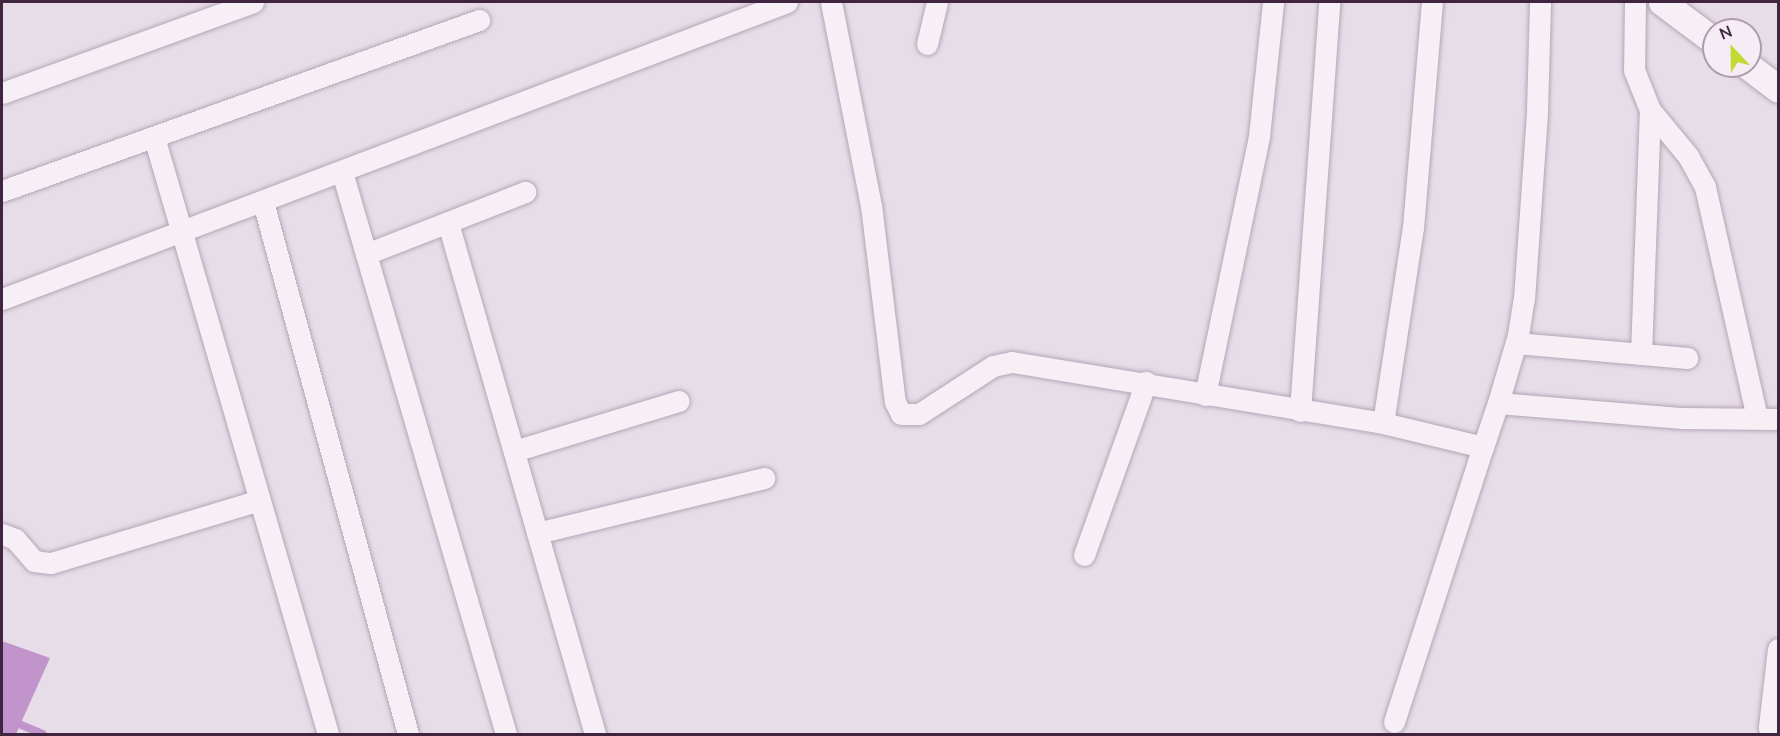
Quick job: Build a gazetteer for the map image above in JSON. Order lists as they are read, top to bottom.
{
  "north": "top"
}
